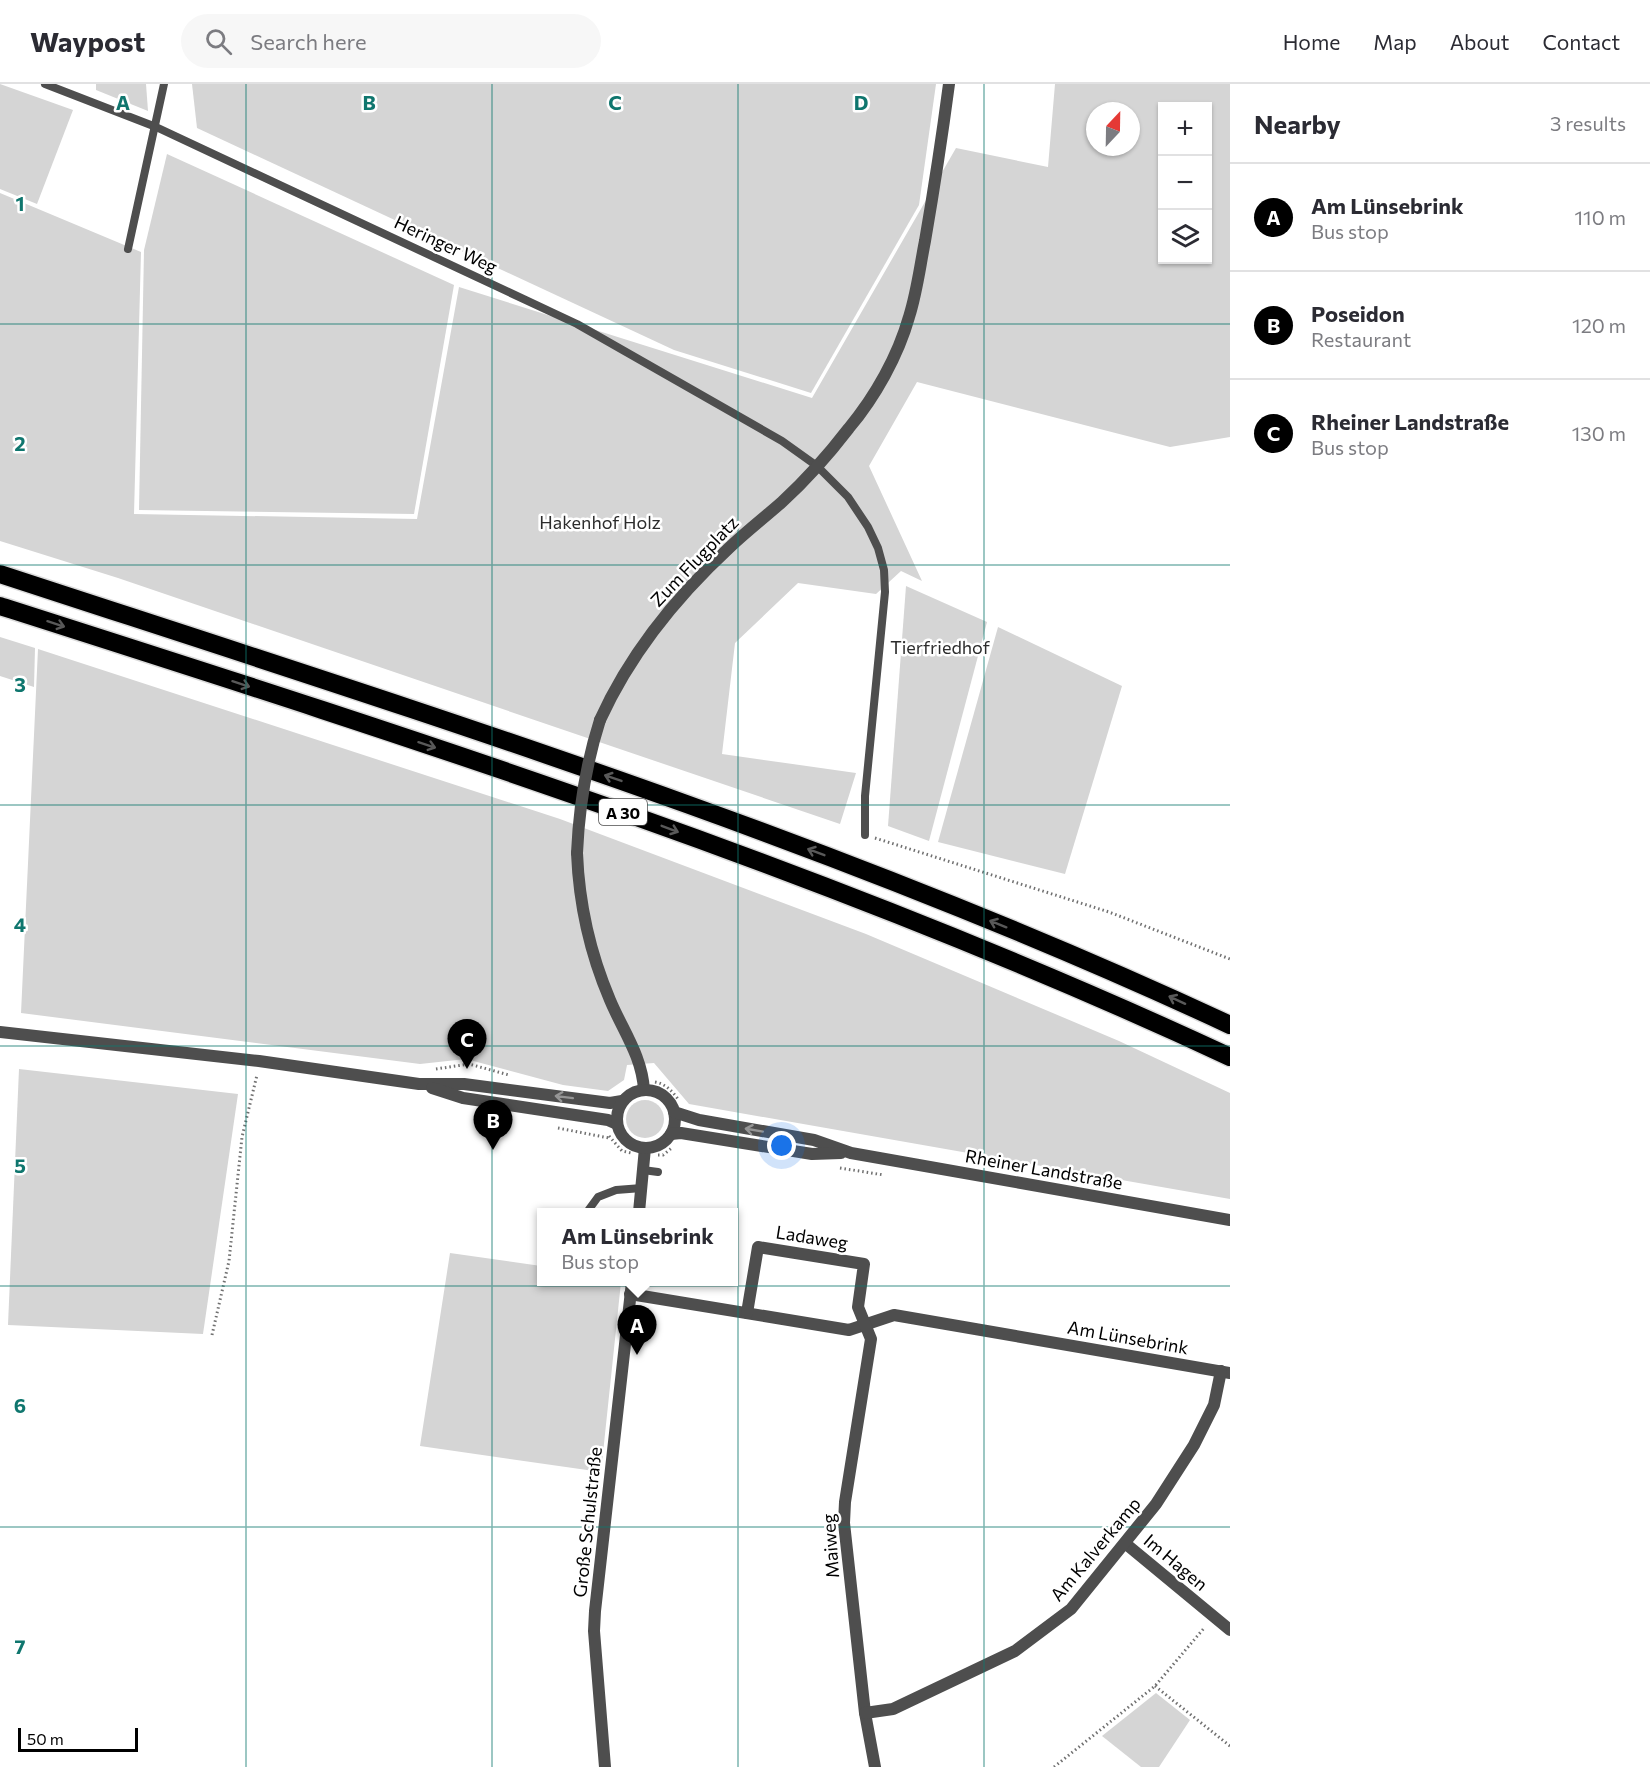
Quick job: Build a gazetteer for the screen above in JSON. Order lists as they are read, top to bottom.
{
  "streets": {
    "highway": ["A 30"],
    "street": [
      "Zum Flugplatz",
      "Rheiner Landstraße",
      "Ladaweg",
      "Am Lünsebrink",
      "Große Schulstraße",
      "Maiweg",
      "Am Kalverkamp",
      "Im Hagen"
    ],
    "lane": ["Heringer Weg"]
  },
  "crossings": [
    ["Heringer Weg", "Zum Flugplatz"],
    ["Zum Flugplatz", "Rheiner Landstraße"],
    ["Ladaweg", "Am Lünsebrink"],
    ["Ladaweg", "Maiweg"],
    ["Am Lünsebrink", "Große Schulstraße"],
    ["Am Lünsebrink", "Maiweg"],
    ["Am Lünsebrink", "Am Kalverkamp"],
    ["Maiweg", "Am Kalverkamp"],
    ["Am Kalverkamp", "Im Hagen"]
  ],
  "parks": ["Hakenhof Holz", "Tierfriedhof"],
  "scale_bar": "50 m",
  "north": "top",
  "page": {
    "header": "Waypost",
    "search": "Search here",
    "nav": [
      "Home",
      "Map",
      "About",
      "Contact"
    ],
    "heading": ["Nearby", "3 results"],
    "map_buttons": ["+", "−"],
    "list": [
      {
        "mark": "A",
        "name": "Am Lünsebrink",
        "note": "Bus stop",
        "value": "110 m"
      },
      {
        "mark": "B",
        "name": "Poseidon",
        "note": "Restaurant",
        "value": "120 m"
      },
      {
        "mark": "C",
        "name": "Rheiner Landstraße",
        "note": "Bus stop",
        "value": "130 m"
      }
    ],
    "pins": ["C", "B", "A"],
    "popup": ["Am Lünsebrink", "Bus stop"],
    "scale": "50 m"
  },
  "grid": {
    "columns": [
      "A",
      "B",
      "C",
      "D"
    ],
    "rows": [
      "1",
      "2",
      "3",
      "4",
      "5",
      "6",
      "7"
    ]
  }
}
